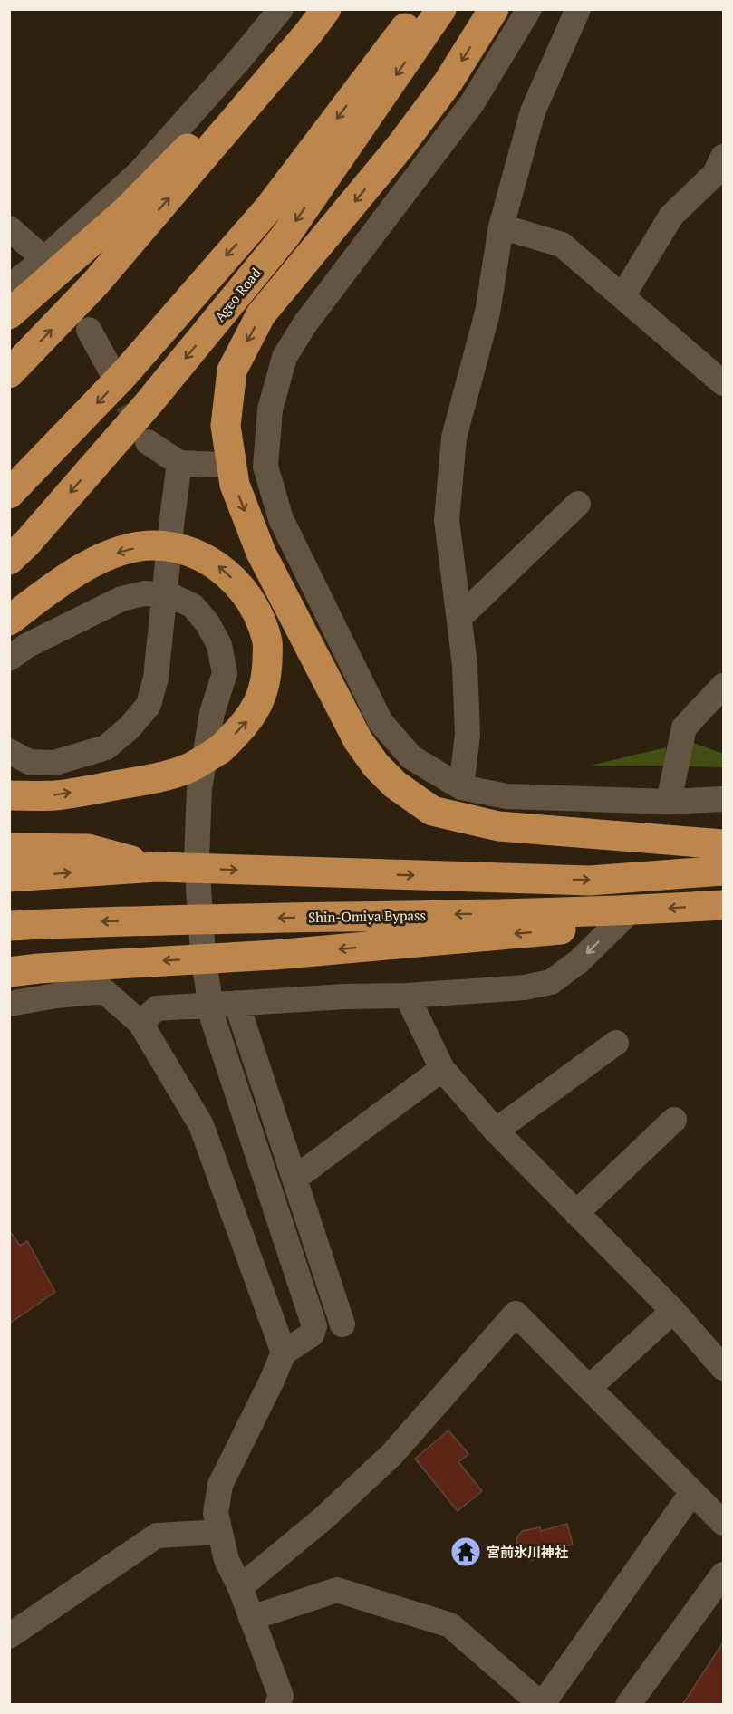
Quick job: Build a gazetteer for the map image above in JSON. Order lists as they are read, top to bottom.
{
  "streets": {
    "highway": ["Ageo Road", "Shin-Omiya Bypass"]
  },
  "places": {
    "temple": ["宮前氷川神社"]
  }
}
